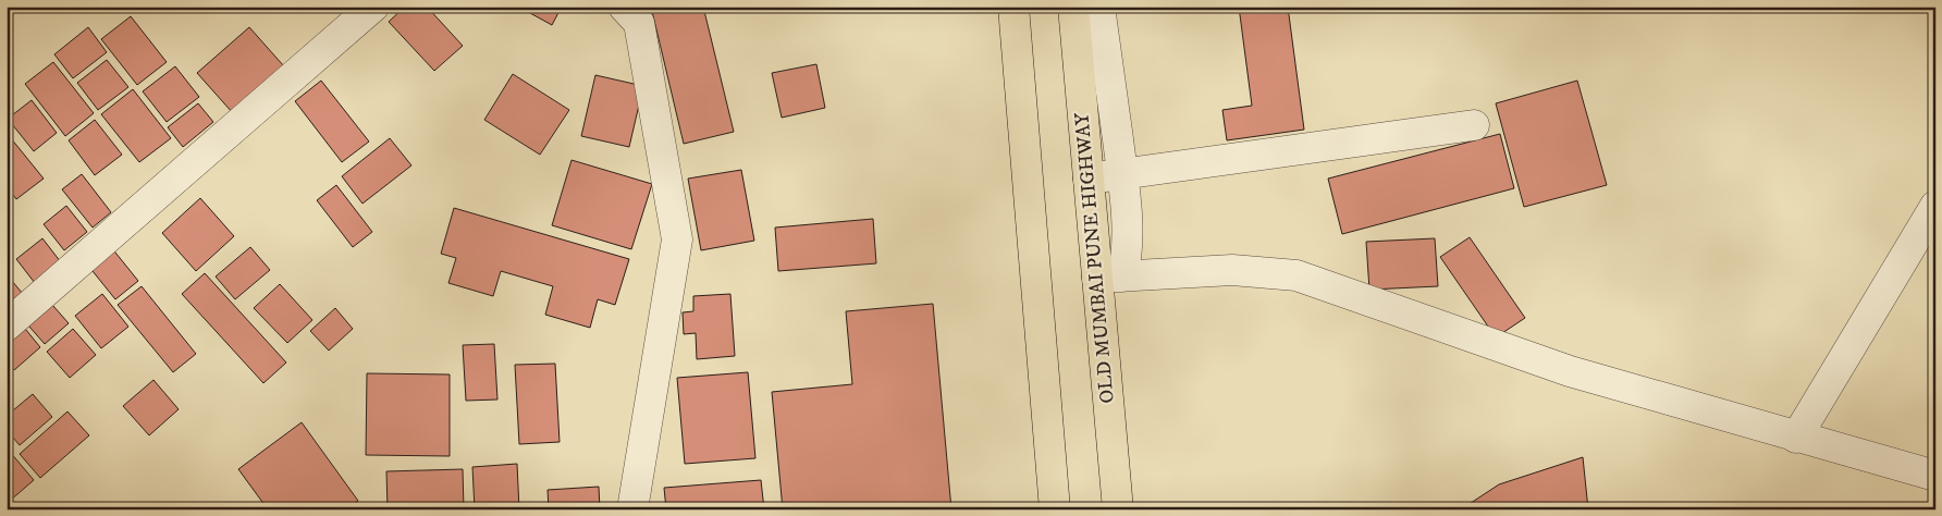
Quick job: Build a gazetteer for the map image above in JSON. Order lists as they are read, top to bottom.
{
  "streets": {
    "highway": ["OLD MUMBAI PUNE HIGHWAY"]
  }
}
